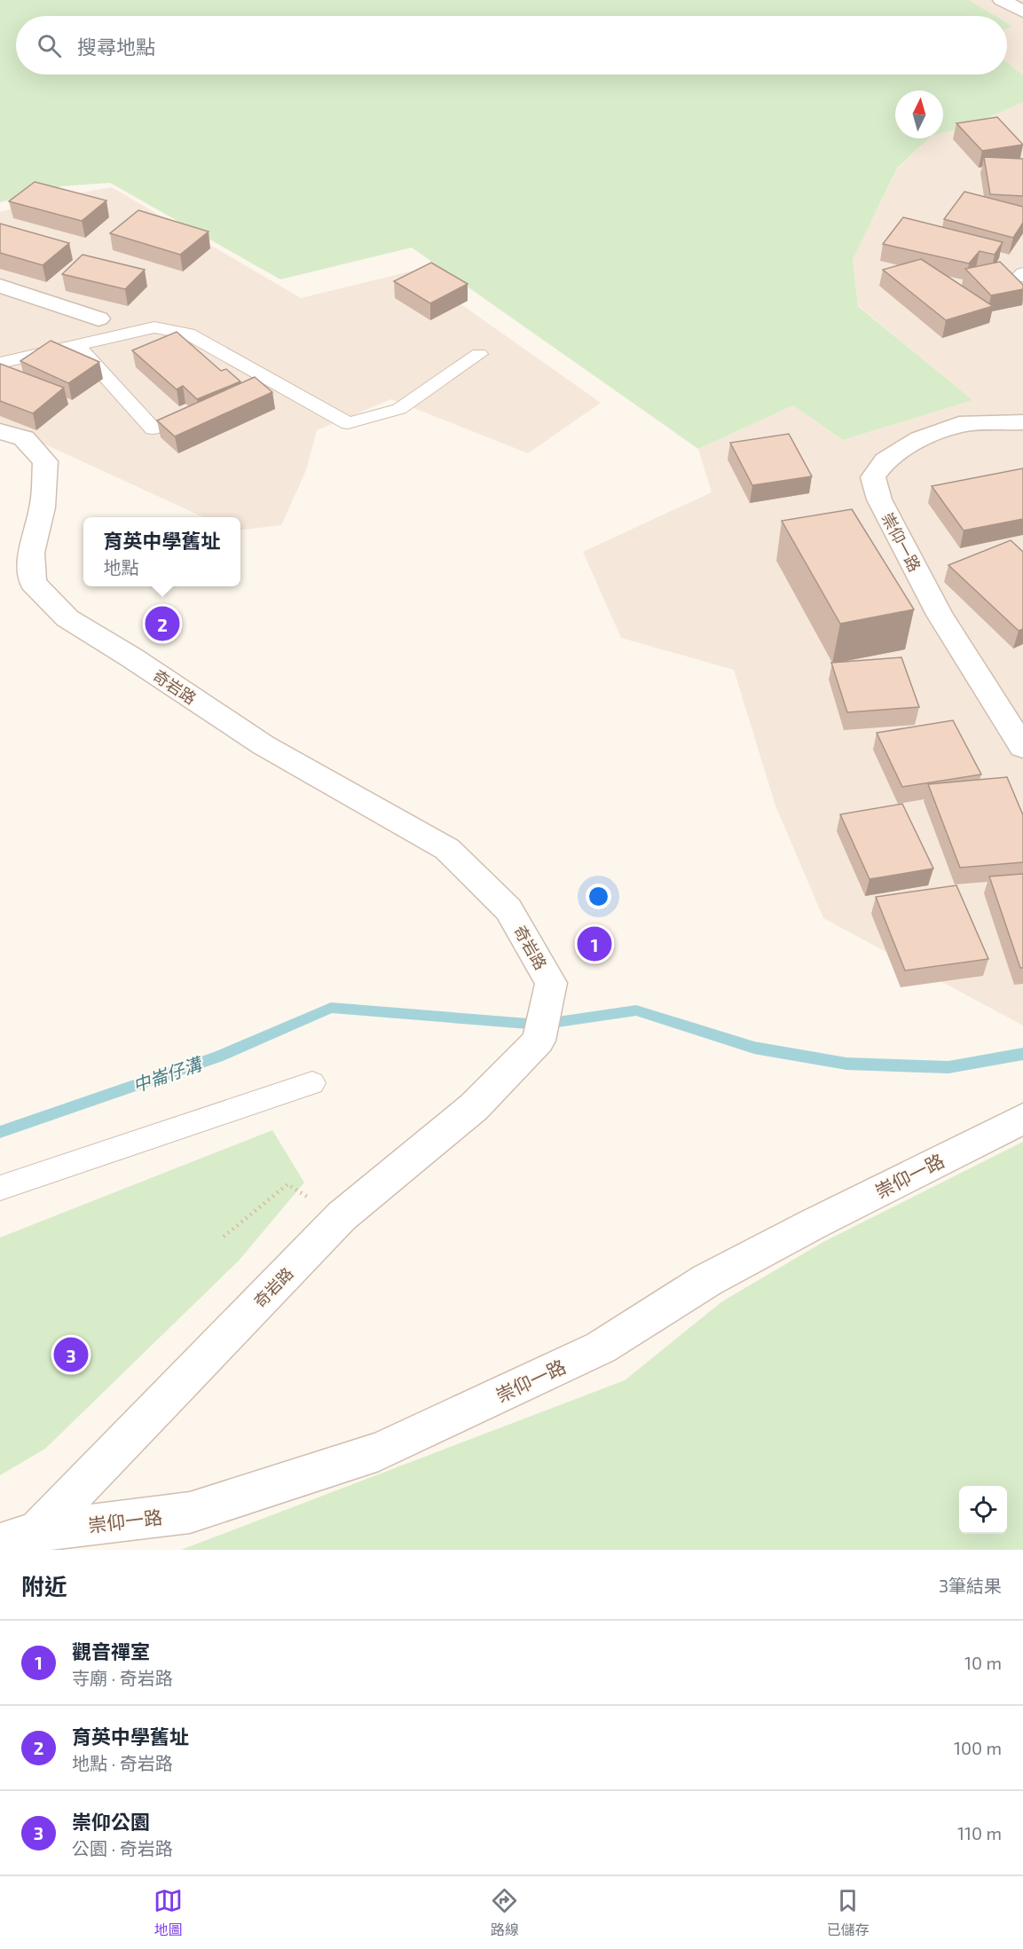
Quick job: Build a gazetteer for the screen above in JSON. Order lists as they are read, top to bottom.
{
  "streets": {
    "street": ["崇仰一路", "奇岩路"]
  },
  "crossings": [
    ["崇仰一路", "奇岩路"]
  ],
  "water": ["中崙仔溝"],
  "north": "top",
  "page": {
    "search": "搜尋地點",
    "popup": ["育英中學舊址", "地點"],
    "pins": ["2", "1", "3"],
    "heading": ["附近", "3筆結果"],
    "list": [
      {
        "mark": "1",
        "name": "觀音禪室",
        "note": "寺廟 · 奇岩路",
        "value": "10 m"
      },
      {
        "mark": "2",
        "name": "育英中學舊址",
        "note": "地點 · 奇岩路",
        "value": "100 m"
      },
      {
        "mark": "3",
        "name": "崇仰公園",
        "note": "公園 · 奇岩路",
        "value": "110 m"
      }
    ],
    "nav": ["地圖", "路線", "已儲存"]
  }
}
